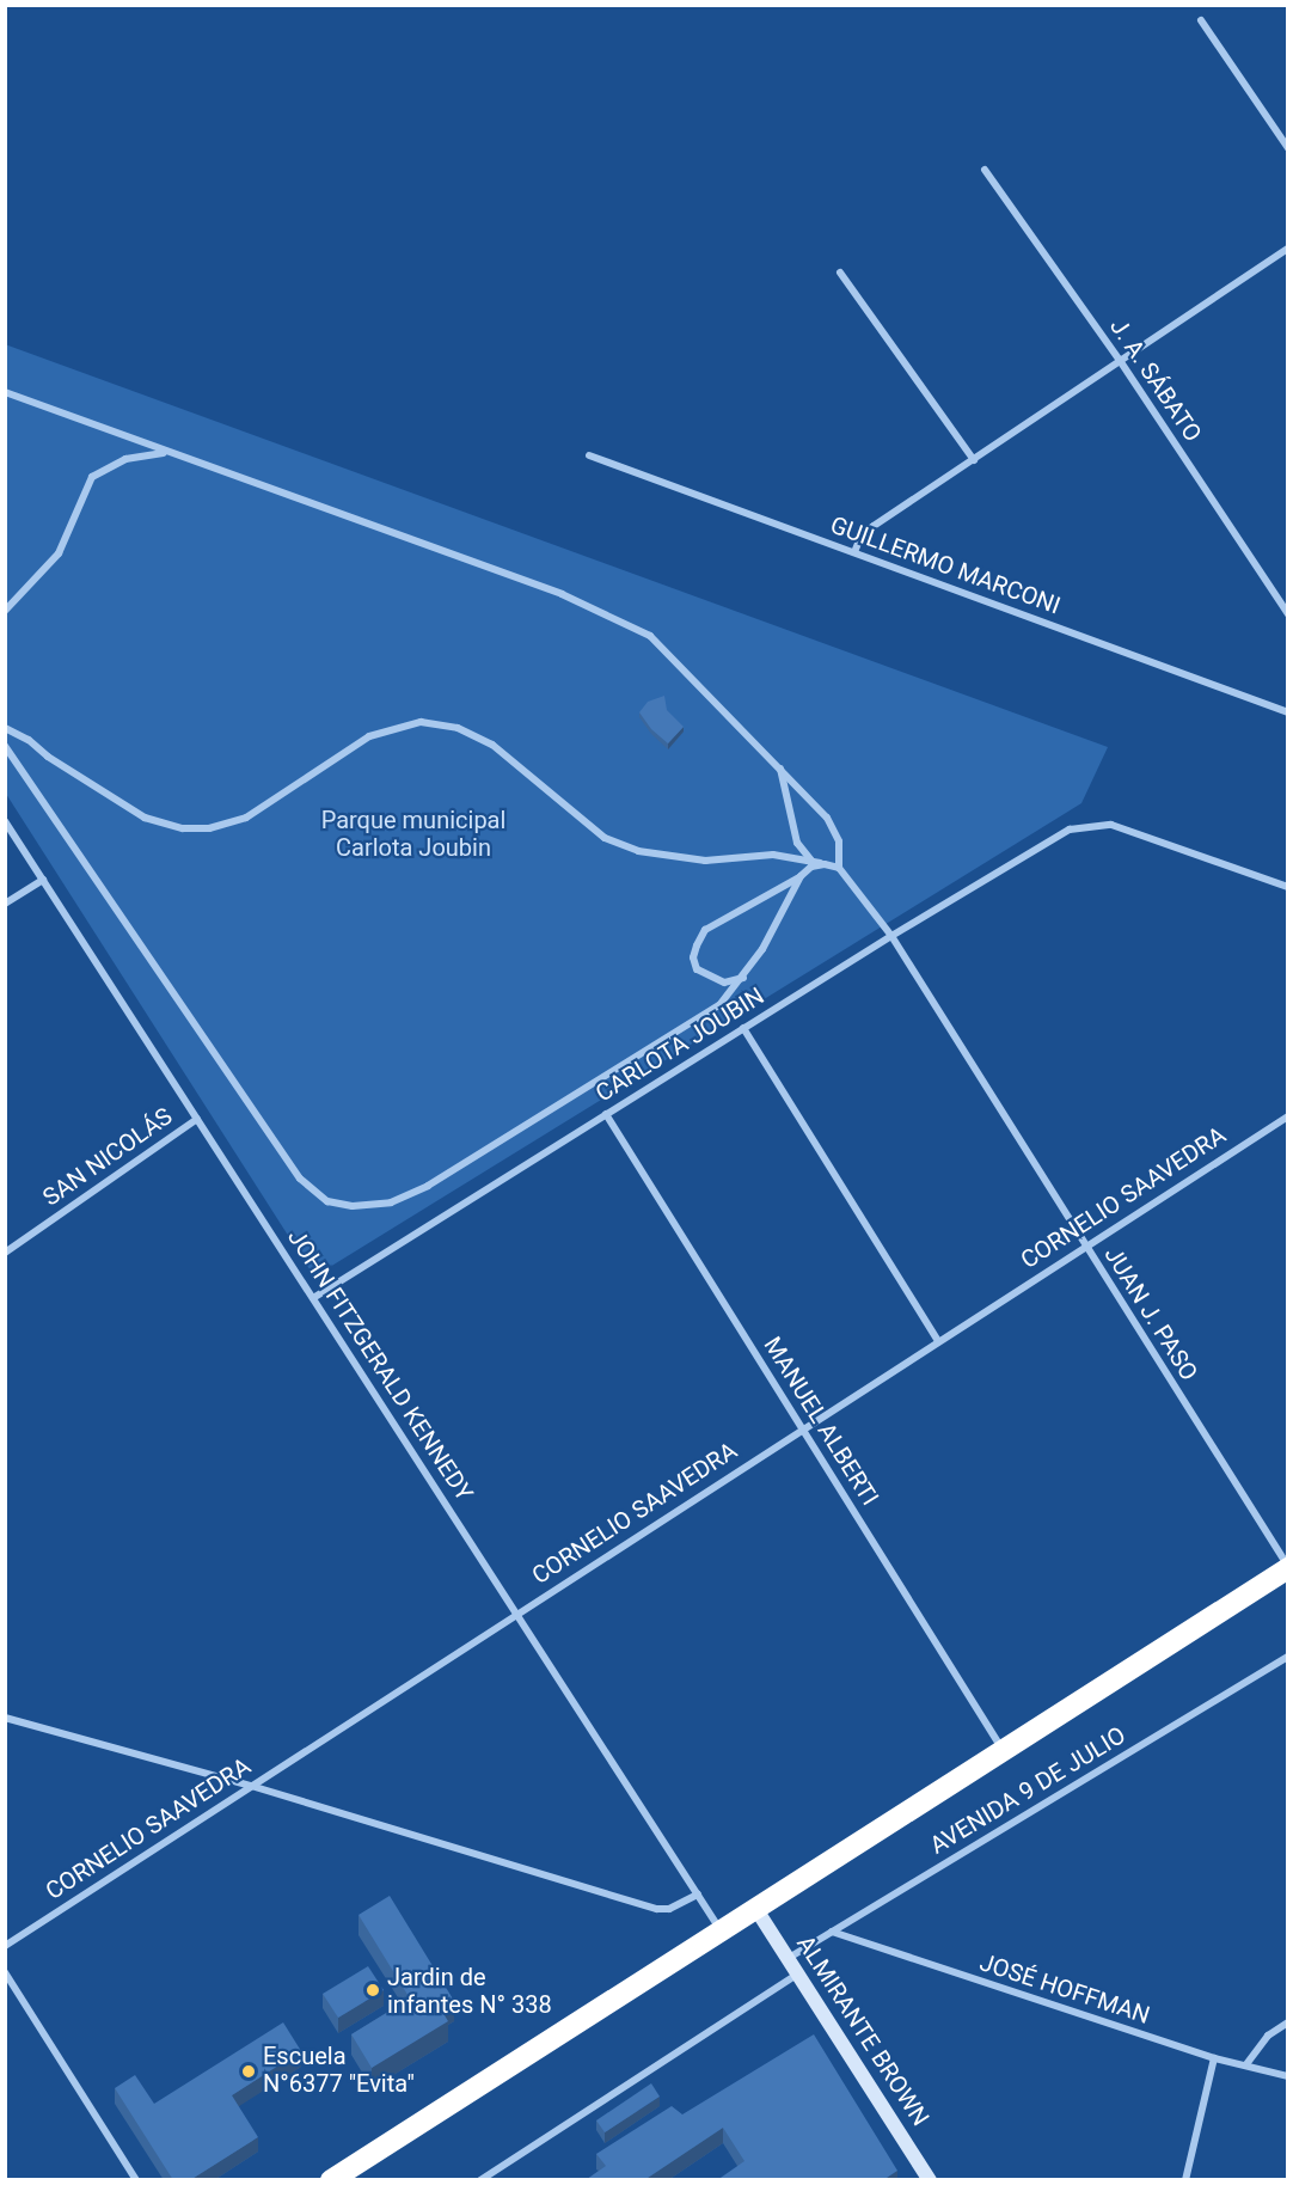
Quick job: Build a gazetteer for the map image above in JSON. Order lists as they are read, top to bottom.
{
  "streets": {
    "street": [
      "J. A. SÁBATO",
      "GUILLERMO MARCONI",
      "CARLOTA JOUBIN",
      "SAN NICOLÁS",
      "CORNELIO SAAVEDRA",
      "JUAN J. PASO",
      "JOHN FITZGERALD KENNEDY",
      "MANUEL ALBERTI",
      "AVENIDA 9 DE JULIO",
      "JOSÉ HOFFMAN",
      "ALMIRANTE BROWN"
    ]
  },
  "crossings": [
    ["CARLOTA JOUBIN", "JUAN J. PASO"],
    ["CARLOTA JOUBIN", "JOHN FITZGERALD KENNEDY"],
    ["CARLOTA JOUBIN", "MANUEL ALBERTI"],
    ["SAN NICOLÁS", "JOHN FITZGERALD KENNEDY"],
    ["CORNELIO SAAVEDRA", "JUAN J. PASO"],
    ["CORNELIO SAAVEDRA", "JOHN FITZGERALD KENNEDY"],
    ["CORNELIO SAAVEDRA", "MANUEL ALBERTI"],
    ["AVENIDA 9 DE JULIO", "JOSÉ HOFFMAN"],
    ["AVENIDA 9 DE JULIO", "ALMIRANTE BROWN"]
  ],
  "parks": ["Parque municipal Carlota Joubin"],
  "places": ["Jardin de infantes N° 338", "Escuela N°6377 \"Evita\""]
}
